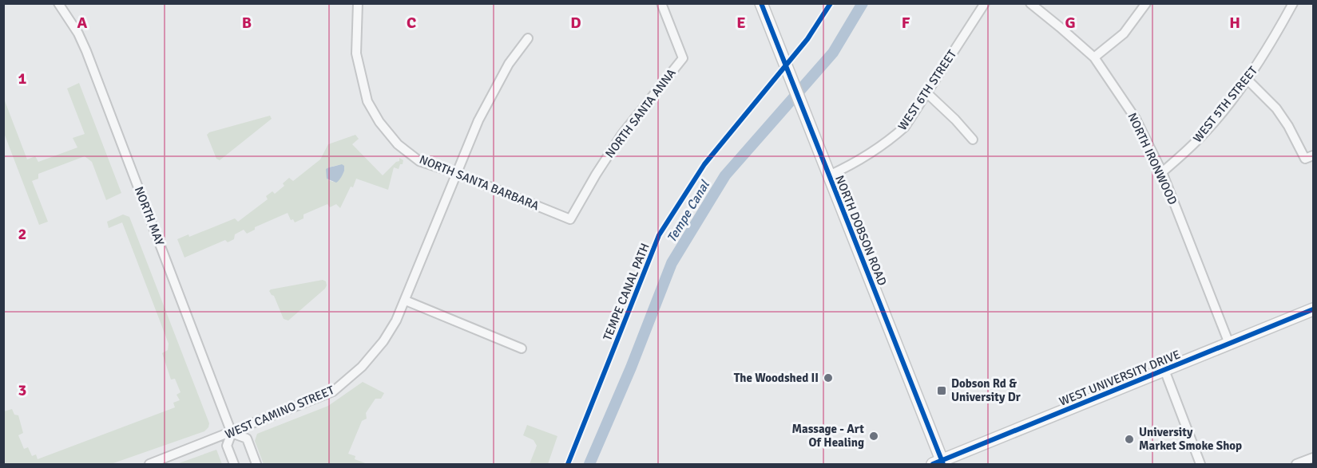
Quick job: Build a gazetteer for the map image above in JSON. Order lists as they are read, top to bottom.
{
  "streets": {
    "main road": ["NORTH DOBSON ROAD", "WEST UNIVERSITY DRIVE"],
    "street": [
      "WEST 6TH STREET",
      "WEST 5TH STREET",
      "NORTH SANTA ANNA",
      "NORTH IRONWOOD",
      "NORTH SANTA BARBARA",
      "NORTH MAY",
      "WEST CAMINO STREET"
    ],
    "cycle path": ["TEMPE CANAL PATH"]
  },
  "crossings": [
    ["WEST 6TH STREET", "NORTH DOBSON ROAD"],
    ["WEST 5TH STREET", "NORTH IRONWOOD"],
    ["NORTH SANTA ANNA", "NORTH SANTA BARBARA"],
    ["NORTH IRONWOOD", "WEST UNIVERSITY DRIVE"],
    ["NORTH SANTA BARBARA", "WEST CAMINO STREET"],
    ["NORTH MAY", "WEST CAMINO STREET"],
    ["NORTH DOBSON ROAD", "WEST UNIVERSITY DRIVE"]
  ],
  "water": ["Tempe Canal"],
  "places": {
    "other": ["The Woodshed II", "Massage - Art Of Healing", "University Market Smoke Shop"],
    "transit": ["Dobson Rd & University Dr"]
  },
  "grid": {
    "columns": [
      "A",
      "B",
      "C",
      "D",
      "E",
      "F",
      "G",
      "H"
    ],
    "rows": ["1", "2", "3"]
  }
}
